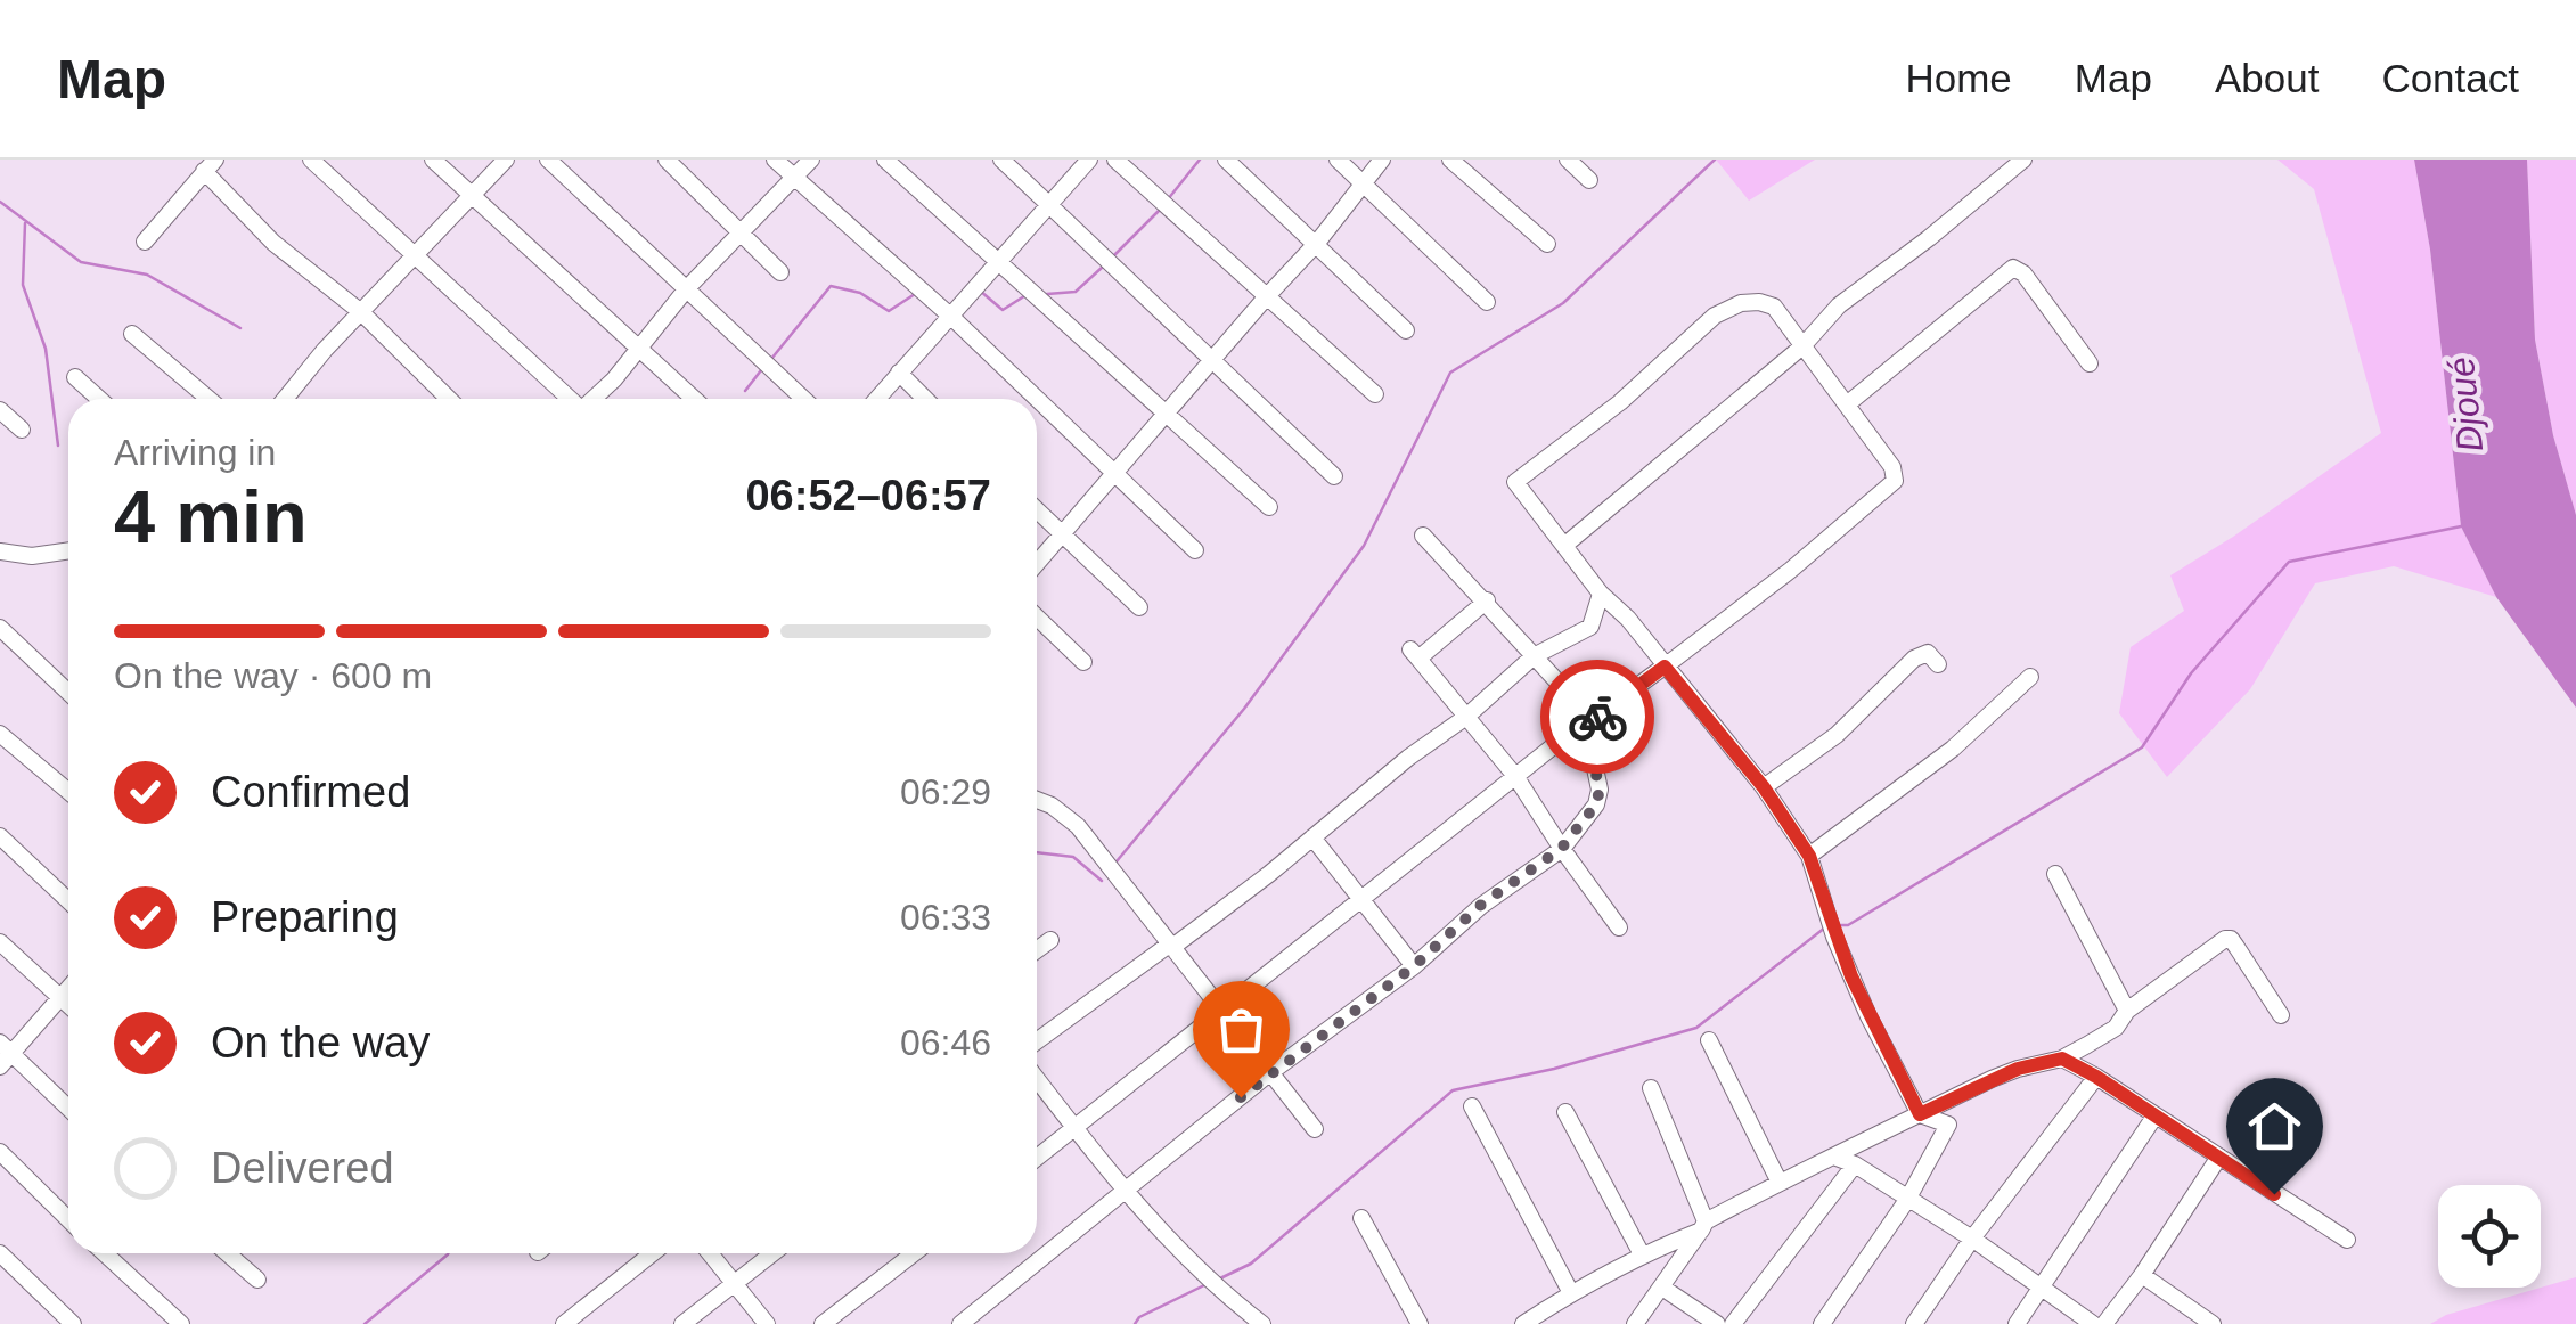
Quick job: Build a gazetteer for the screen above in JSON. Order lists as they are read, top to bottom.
{
  "water": ["Djoué"],
  "page": {
    "header": "Map",
    "nav": [
      "Home",
      "Map",
      "About",
      "Contact"
    ],
    "heading": ["4 min", "Arriving in", "06:52–06:57"],
    "bar": "On the way · 600 m",
    "list": [
      ["Confirmed", "06:29"],
      ["Preparing", "06:33"],
      ["On the way", "06:46"],
      "Delivered"
    ]
  }
}
